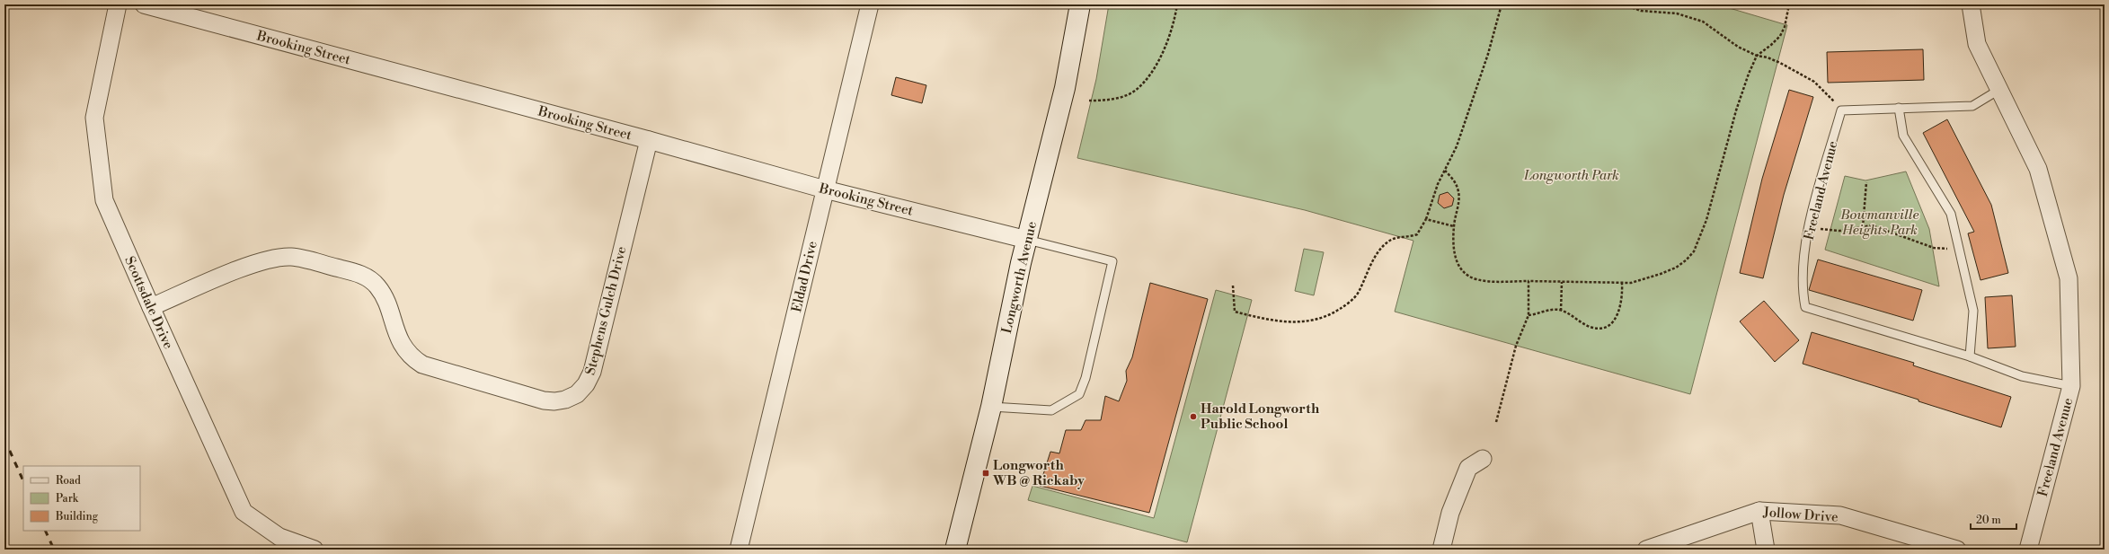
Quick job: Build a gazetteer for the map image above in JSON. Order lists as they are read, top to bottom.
{
  "streets": {
    "street": [
      "Brooking Street",
      "Freeland Avenue",
      "Eldad Drive",
      "Longworth Avenue",
      "Scottsdale Drive",
      "Stephens Gulch Drive",
      "Jollow Drive"
    ]
  },
  "crossings": [
    ["Brooking Street", "Eldad Drive"],
    ["Brooking Street", "Longworth Avenue"],
    ["Brooking Street", "Stephens Gulch Drive"],
    ["Scottsdale Drive", "Stephens Gulch Drive"]
  ],
  "parks": ["Longworth Park", "Bowmanville Heights Park"],
  "places": {
    "other": ["Harold Longworth Public School"],
    "transit": ["Longworth WB @ Rickaby"]
  },
  "legend": ["Road", "Park", "Building"],
  "scale_bar": "20 m"
}
